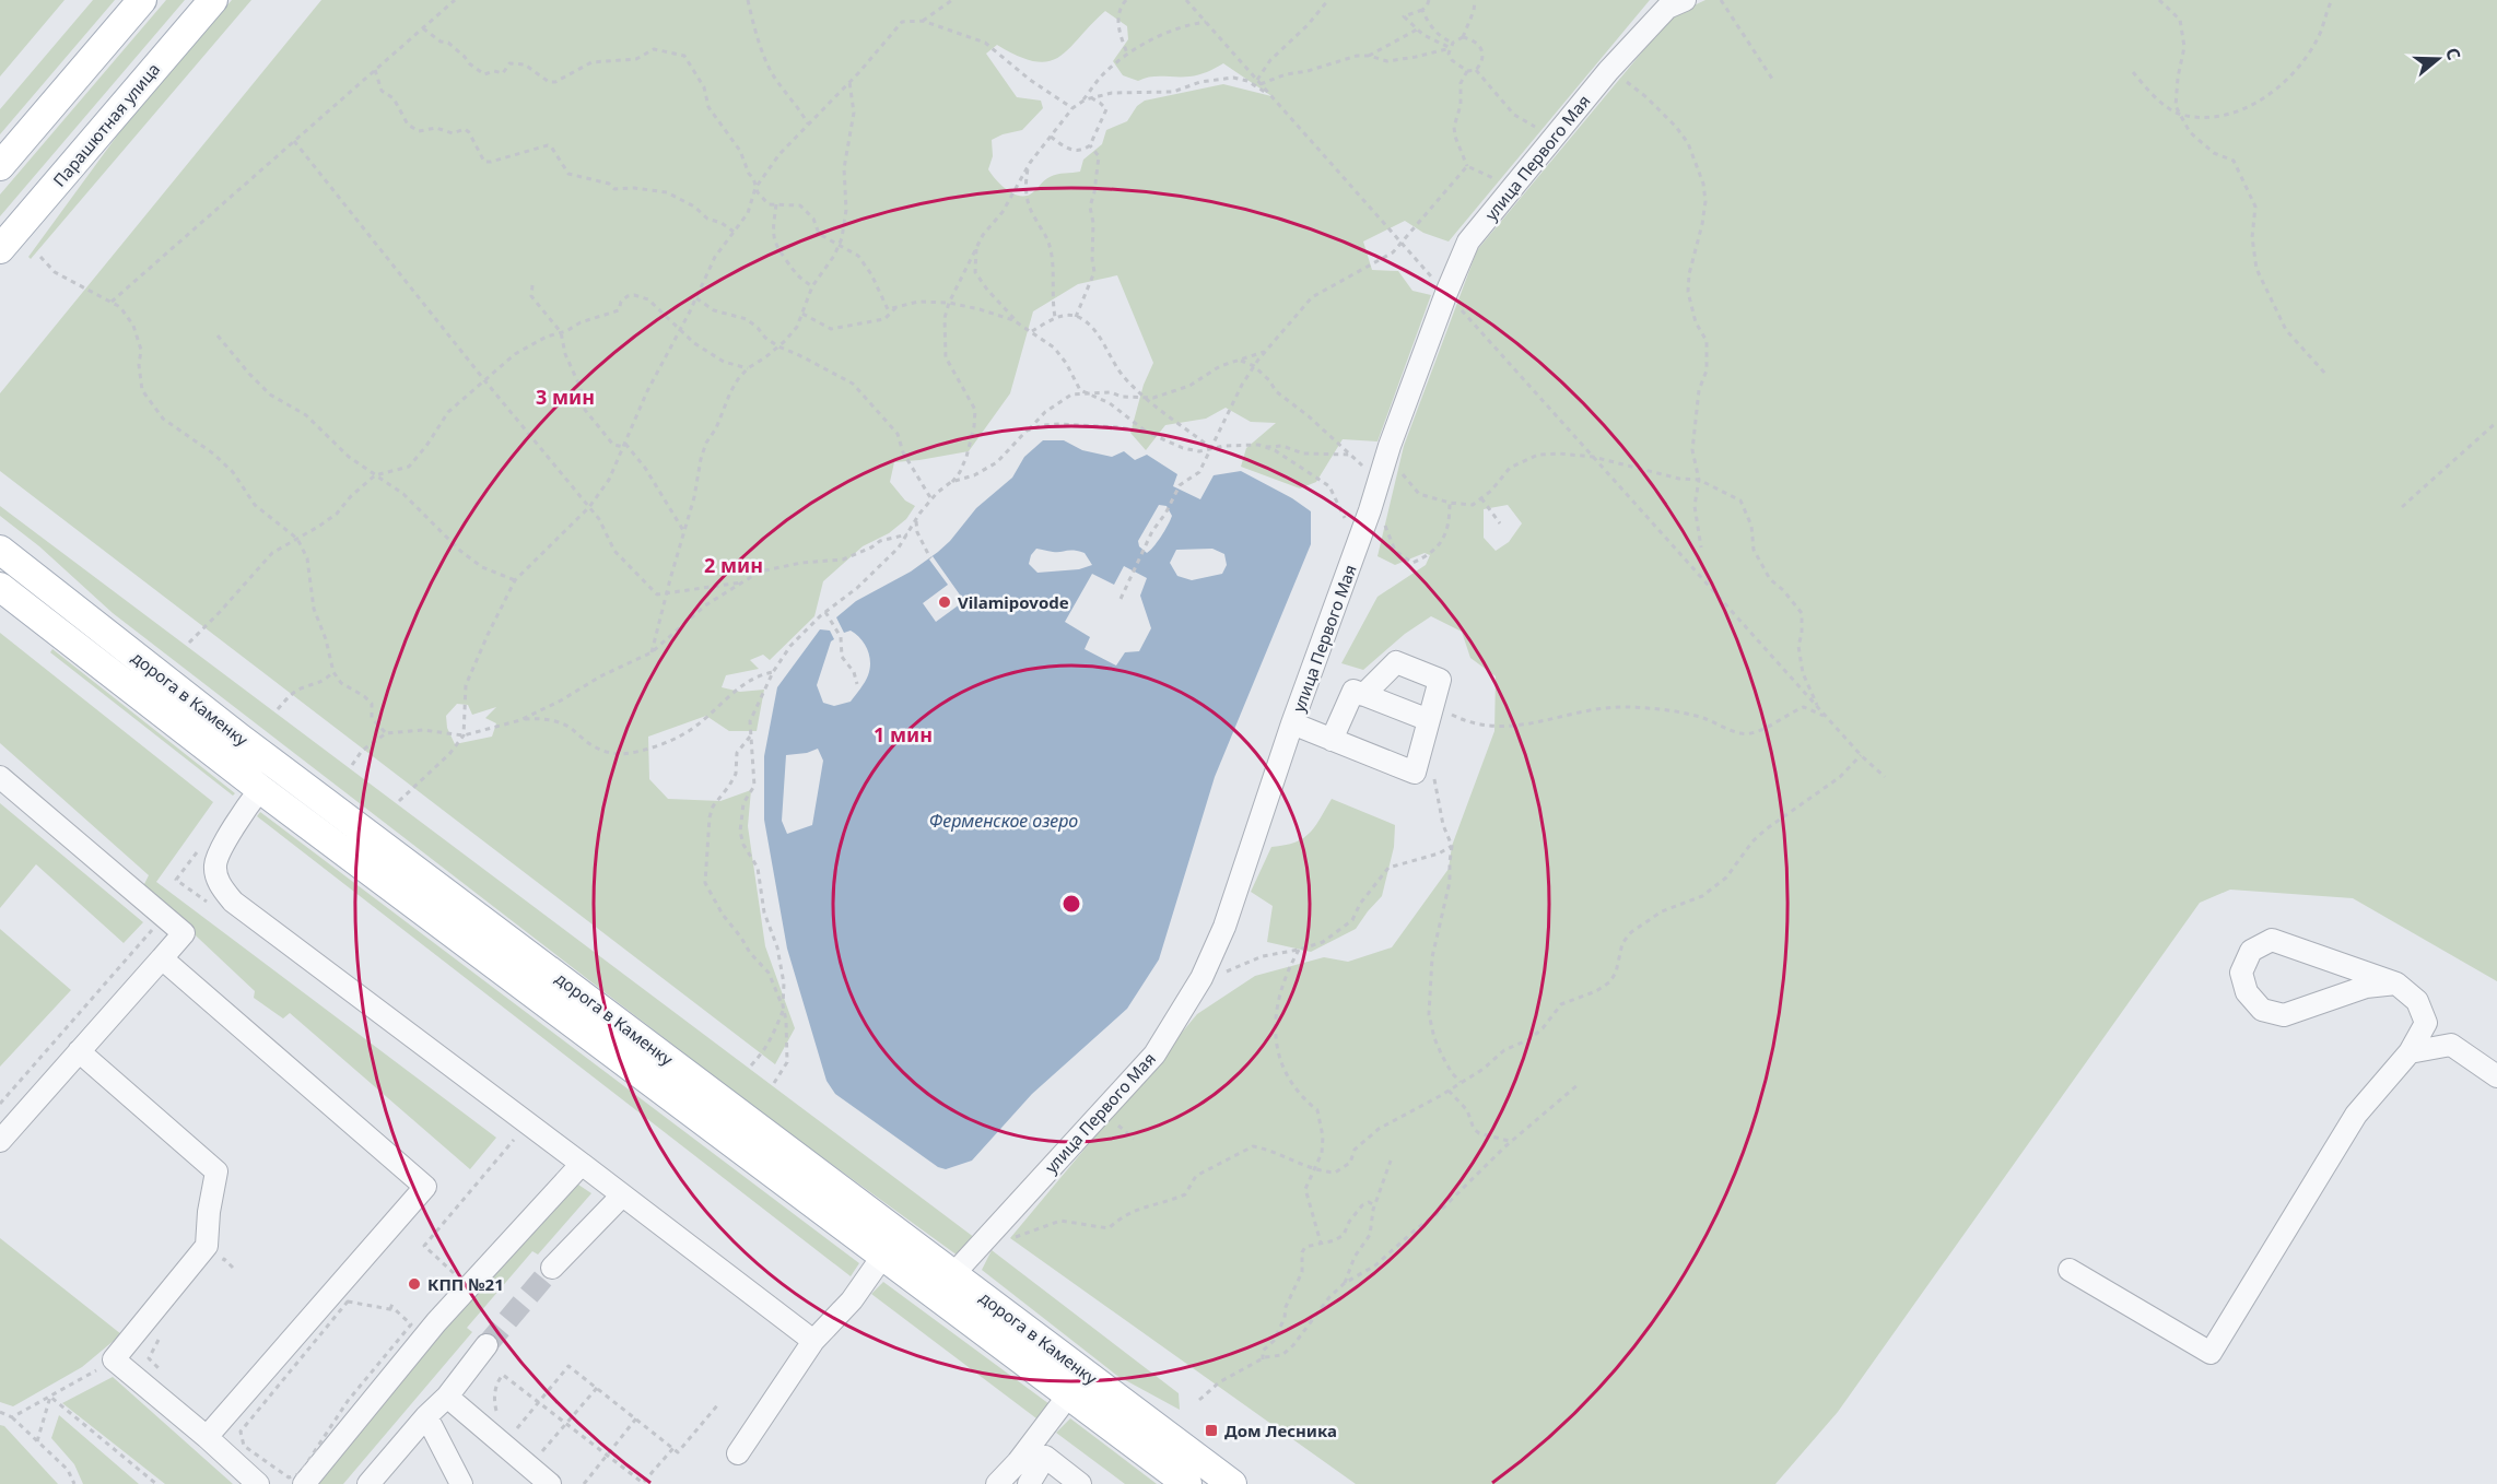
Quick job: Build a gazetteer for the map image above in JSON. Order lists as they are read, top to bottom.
{
  "streets": {
    "main road": ["Парашютная улица", "дорога в Каменку"],
    "street": ["улица Первого Мая"]
  },
  "crossings": [
    ["улица Первого Мая", "дорога в Каменку"]
  ],
  "water": ["Ферменское озеро"],
  "places": {
    "other": ["Vilamipovode", "КПП №21"],
    "transit": ["Дом Лесника"]
  },
  "north": "right",
  "rings": ["3 мин", "2 мин", "1 мин"]
}
